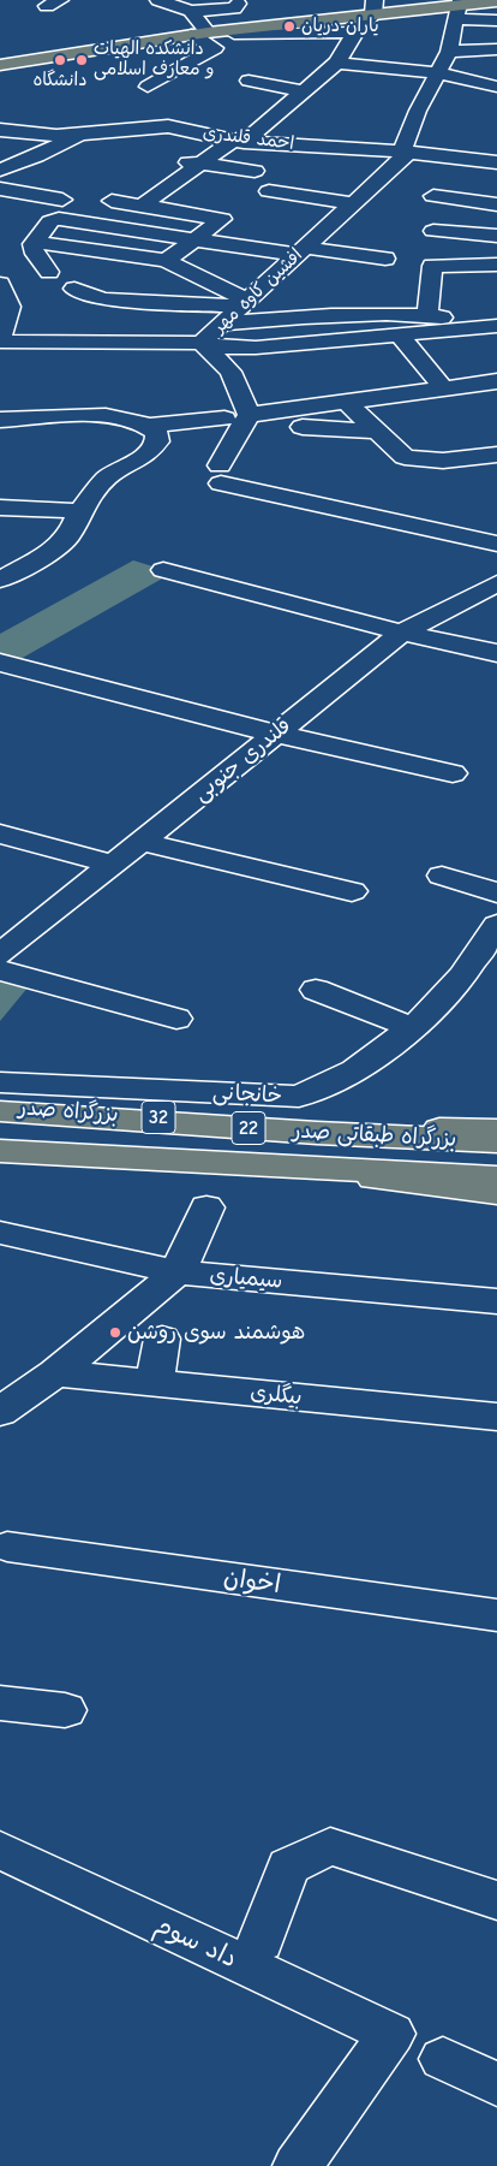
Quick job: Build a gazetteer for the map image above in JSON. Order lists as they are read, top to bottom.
{
  "streets": {
    "main road": [
      "بزرگراه صدر",
      "32",
      "22",
      "بزرگراه طبقاتی صدر"
    ],
    "street": [
      "احمد قلندری",
      "افشین کاوه مهر",
      "قلندری جنوبی",
      "خانجانی",
      "سیمیاری",
      "بیگلری",
      "اخوان",
      "داد سوم"
    ]
  },
  "crossings": [
    ["احمد قلندری", "افشین کاوه مهر"],
    ["بزرگراه صدر", "بزرگراه طبقاتی صدر"],
    ["32", "بزرگراه طبقاتی صدر"]
  ],
  "places": [
    "یاران دریان",
    "دانشگاه",
    "دانشکده الهیات و معارف اسلامی",
    "هوشمند سوی روشن"
  ]
}
